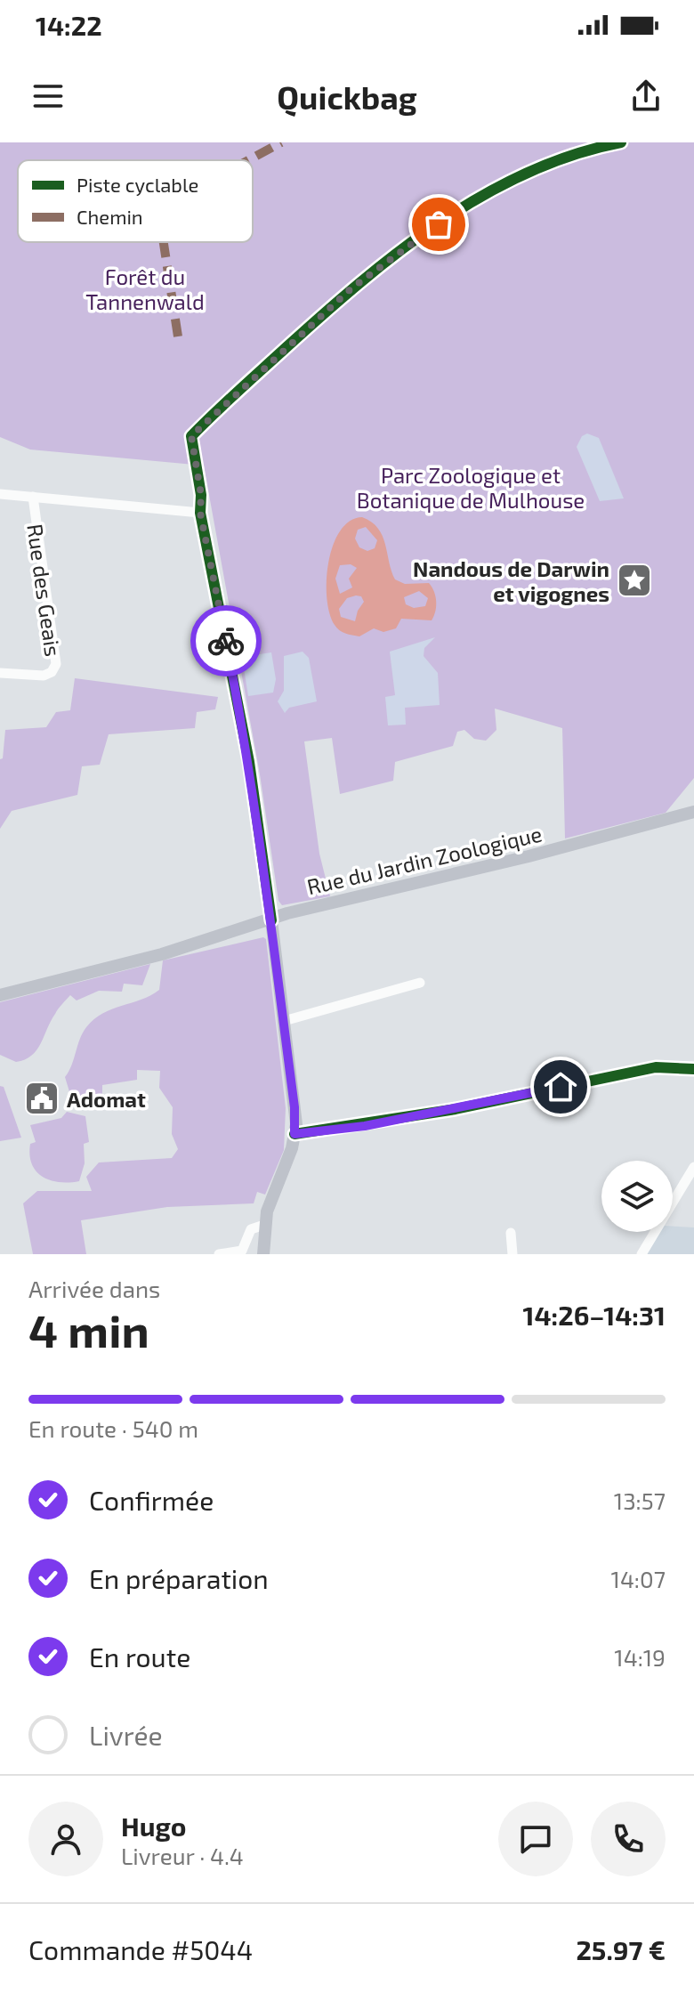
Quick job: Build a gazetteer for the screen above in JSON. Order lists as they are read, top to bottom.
{
  "streets": {
    "main road": ["Rue du Jardin Zoologique"],
    "street": ["Rue des Geais"]
  },
  "parks": ["Forêt du Tannenwald", "Parc Zoologique et Botanique de Mulhouse"],
  "places": {
    "place": ["Nandous de Darwin et vigognes"],
    "public building": ["Adomat"]
  },
  "legend": ["Piste cyclable", "Chemin"],
  "page": {
    "status": "14:22",
    "header": "Quickbag",
    "heading": ["4 min", "Arrivée dans", "14:26–14:31"],
    "panel": [
      "Hugo",
      "Livreur · 4.4",
      "Commande #5044",
      "25.97 €"
    ],
    "bar": "En route · 540 m",
    "list": [
      ["Confirmée", "13:57"],
      ["En préparation", "14:07"],
      ["En route", "14:19"],
      "Livrée"
    ]
  }
}
